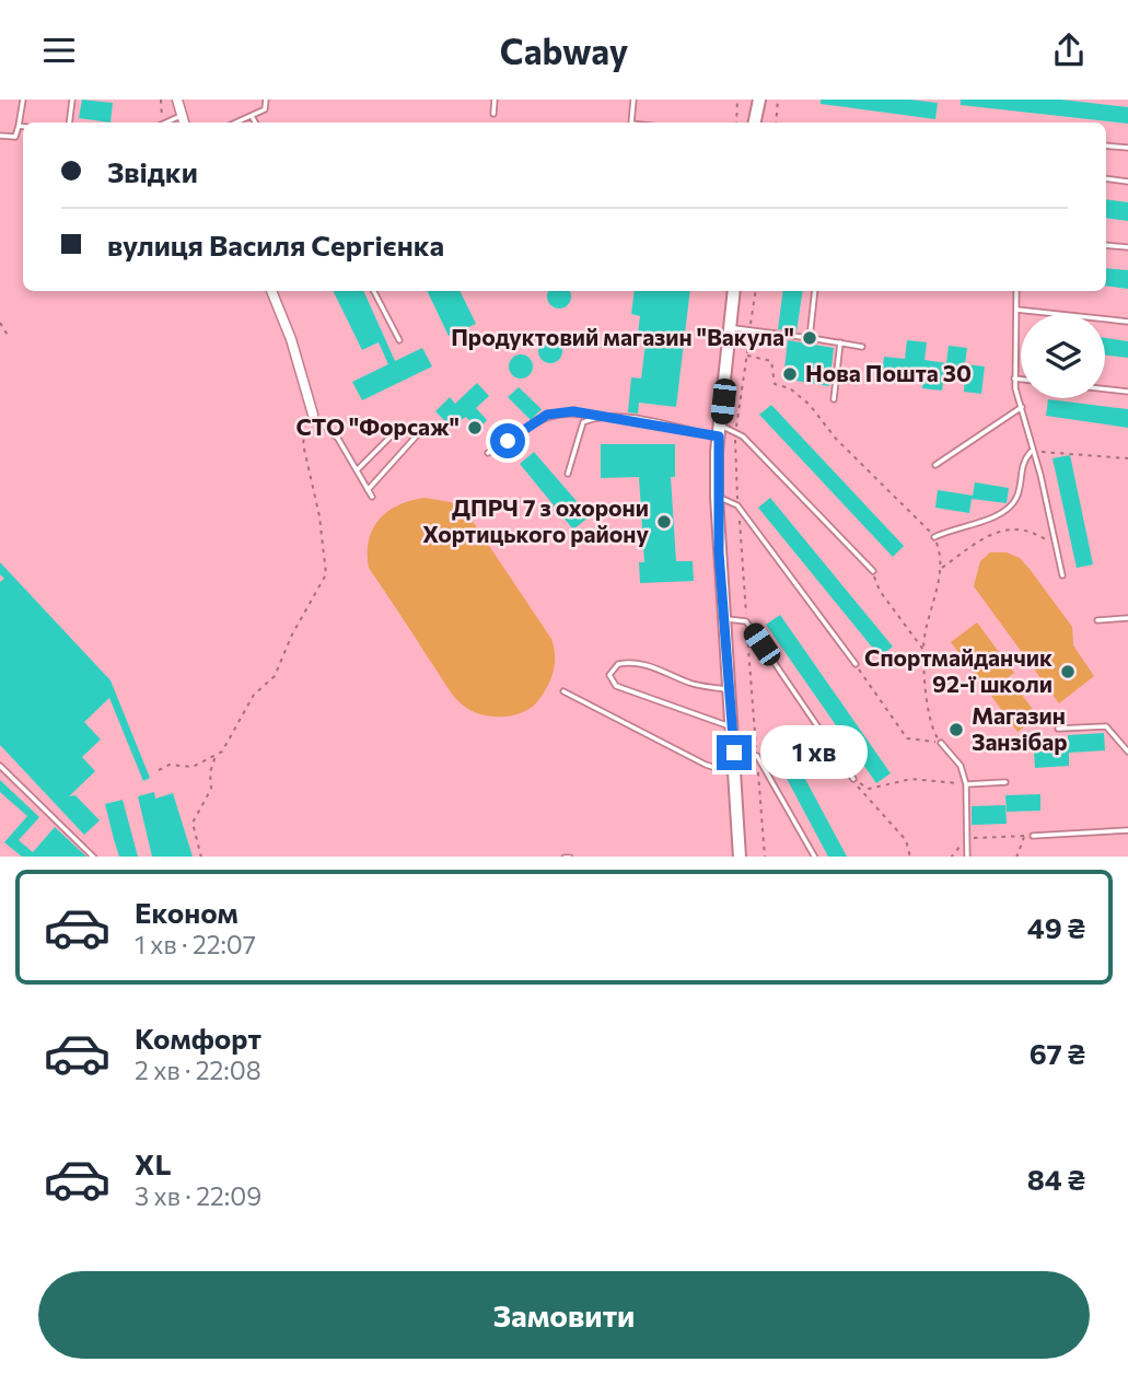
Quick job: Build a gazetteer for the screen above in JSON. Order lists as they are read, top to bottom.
{
  "places": [
    "Продуктовий магазин \"Вакула\"",
    "Нова Пошта 30",
    "СТО \"Форсаж\"",
    "ДПРЧ 7 з охорони Хортицького району",
    "Спортмайданчик 92-ї школи",
    "Магазин Занзібар"
  ],
  "page": {
    "header": "Cabway",
    "banner": ["Звідки", "вулиця Василя Сергієнка"],
    "bubble": "1 хв",
    "list": [
      {
        "name": "Економ",
        "note": "1 хв · 22:07",
        "value": "49 ₴"
      },
      {
        "name": "Комфорт",
        "note": "2 хв · 22:08",
        "value": "67 ₴"
      },
      {
        "name": "XL",
        "note": "3 хв · 22:09",
        "value": "84 ₴"
      }
    ],
    "buttons": "Замовити"
  }
}
